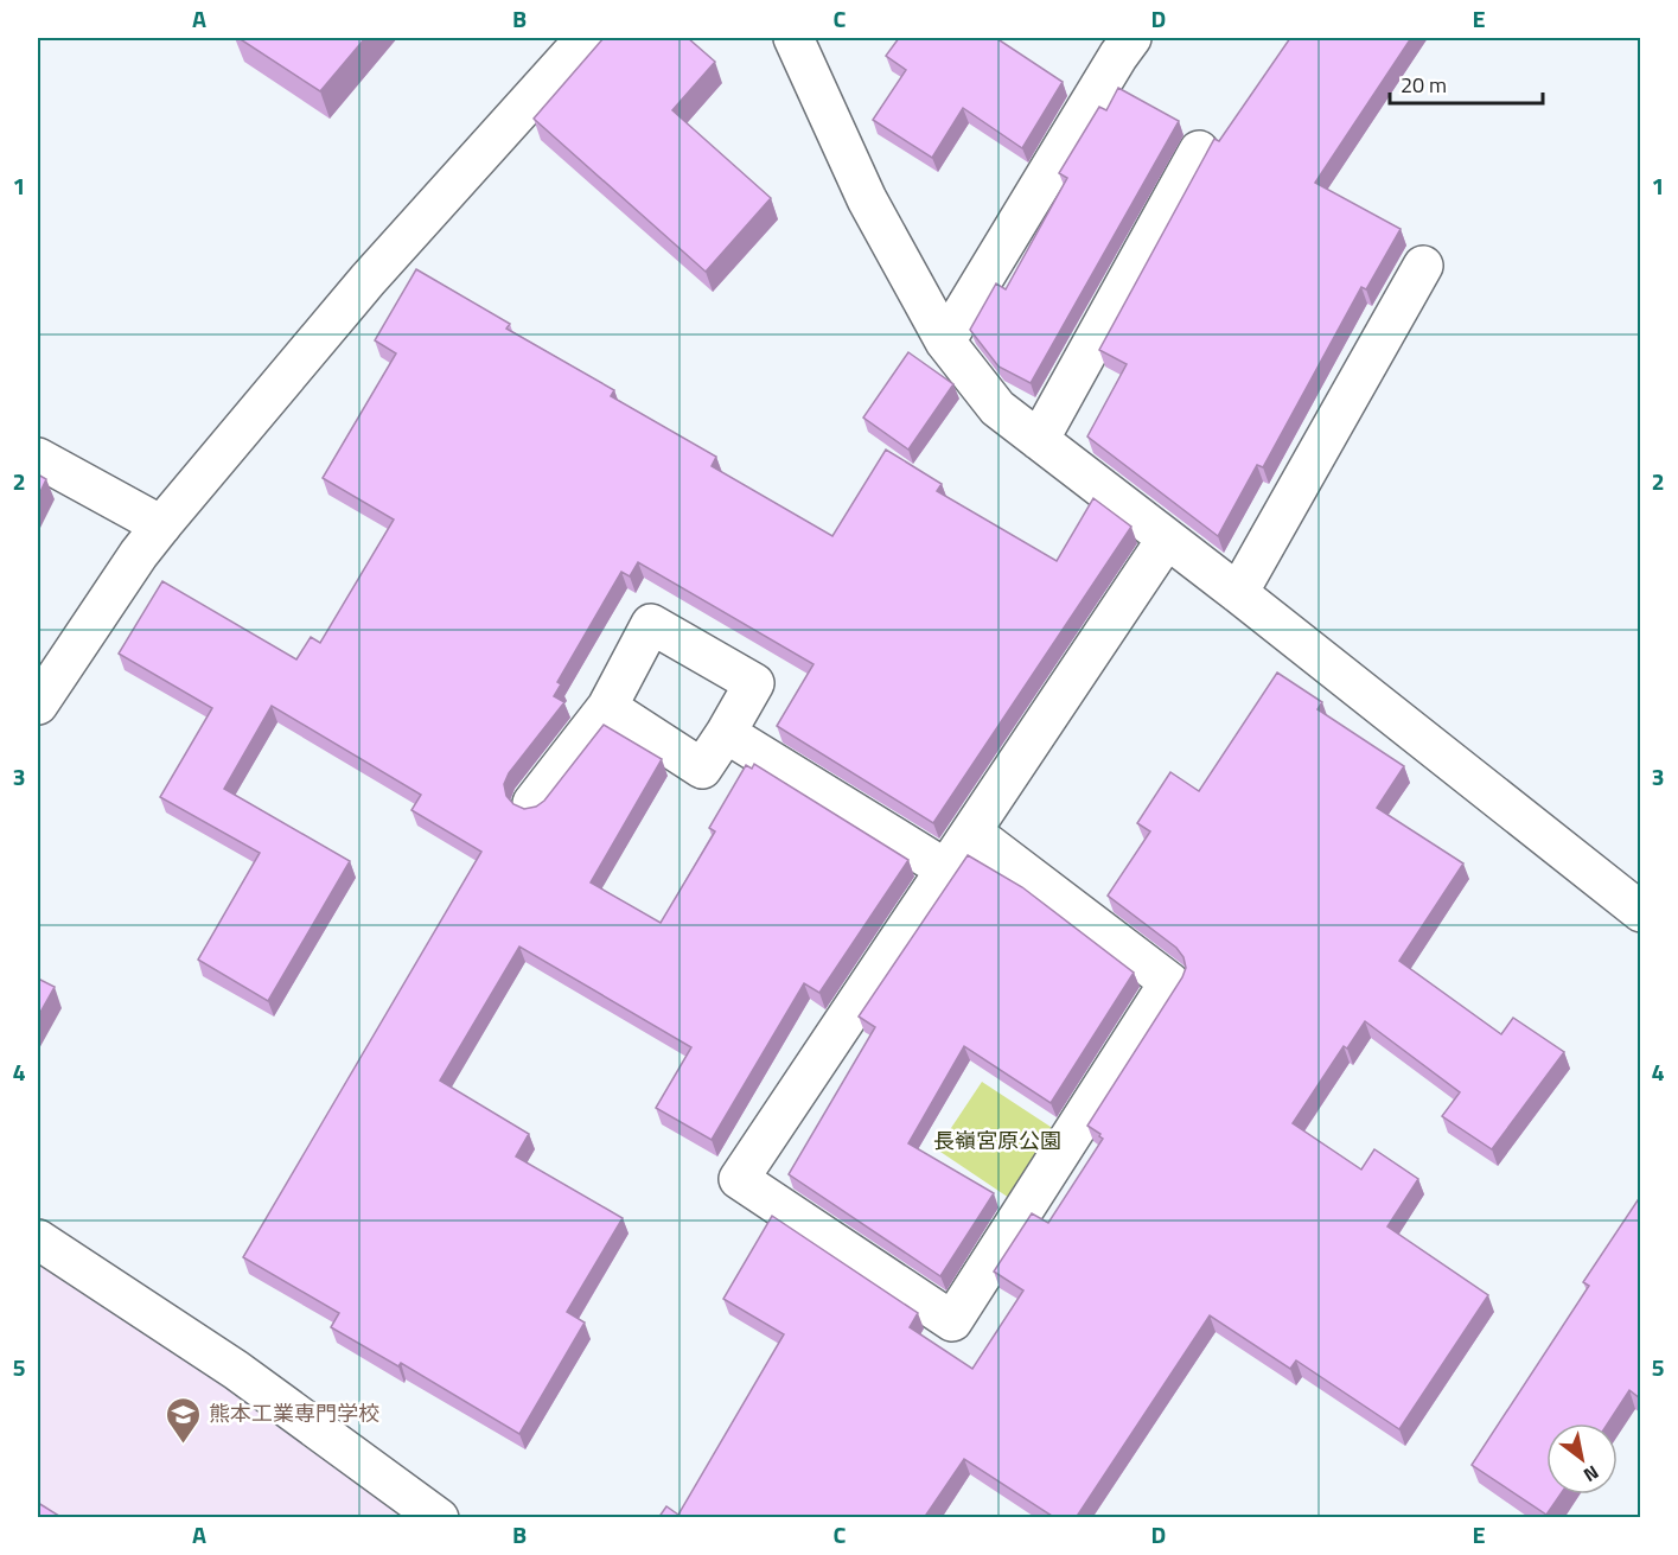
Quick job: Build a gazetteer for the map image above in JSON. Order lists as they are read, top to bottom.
{
  "parks": ["長嶺宮原公園"],
  "places": {
    "school or university": ["熊本工業専門学校"]
  },
  "scale_bar": "20 m",
  "north": "bottom right",
  "grid": {
    "columns": [
      "A",
      "B",
      "C",
      "D",
      "E"
    ],
    "rows": [
      "1",
      "2",
      "3",
      "4",
      "5"
    ]
  }
}
